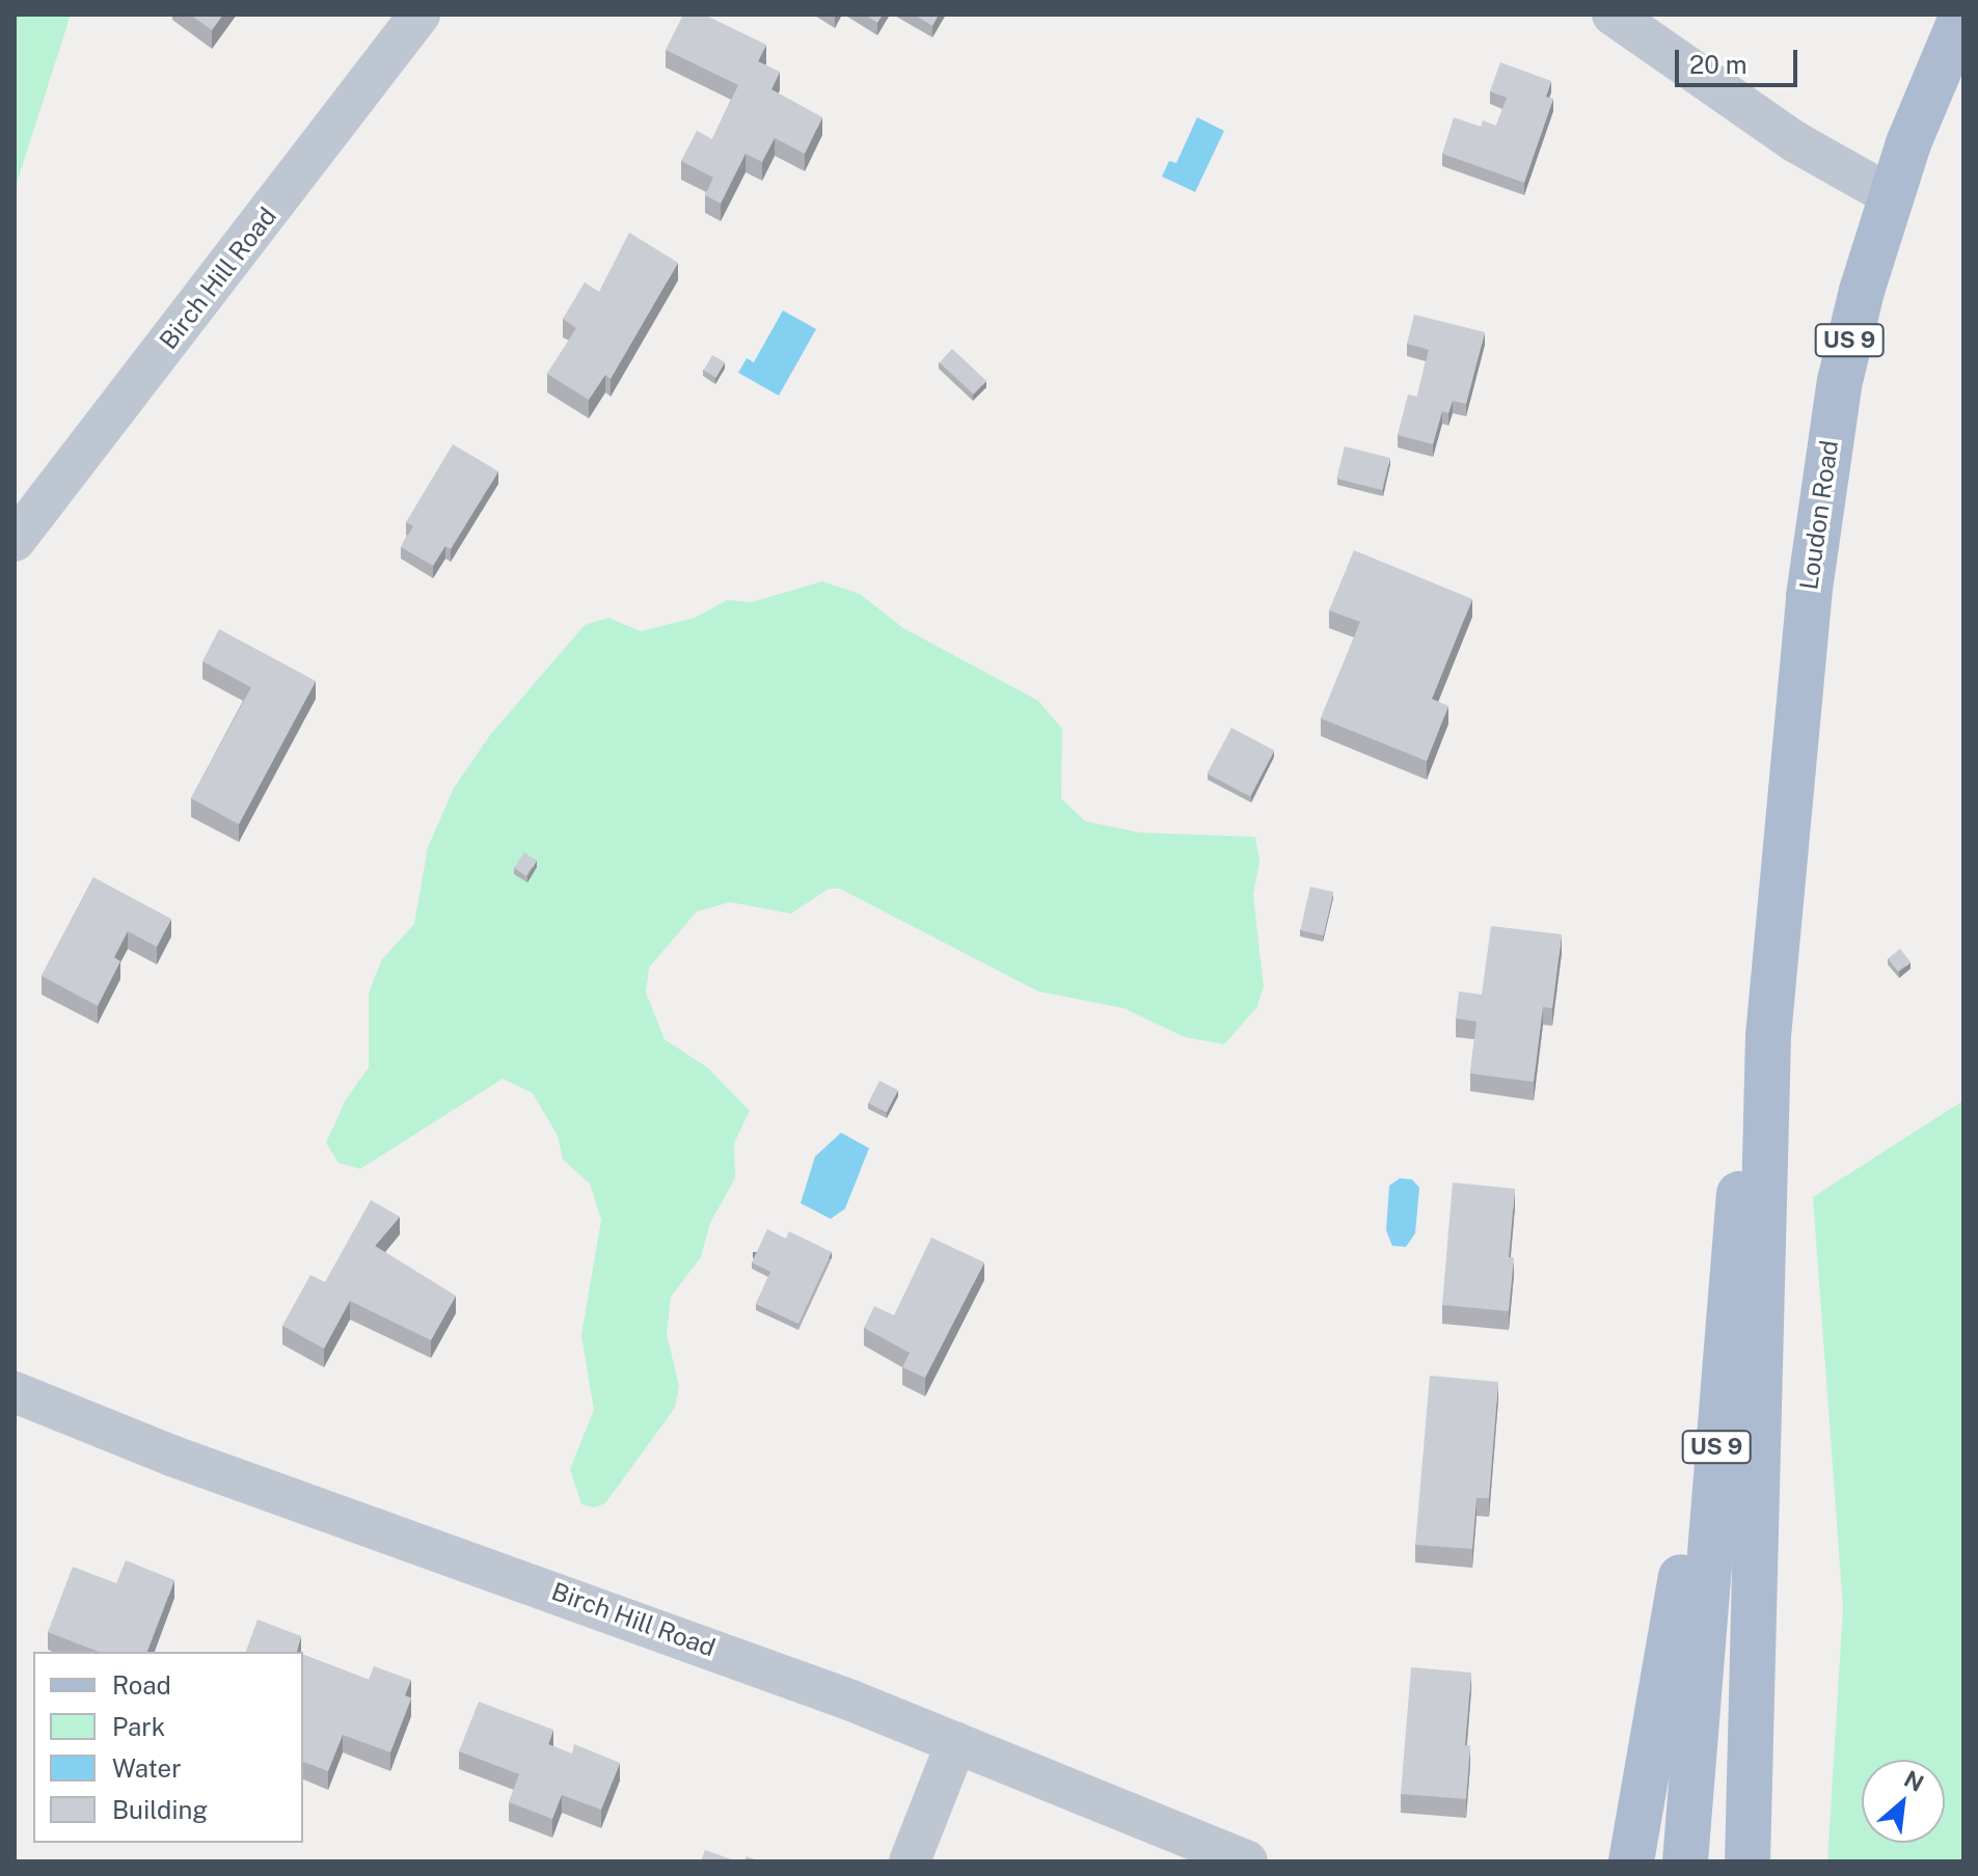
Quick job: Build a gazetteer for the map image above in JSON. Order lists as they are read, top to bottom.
{
  "streets": {
    "main road": ["US 9", "Loudon Road"],
    "street": ["Birch Hill Road"]
  },
  "crossings": [
    ["US 9", "Loudon Road"]
  ],
  "legend": [
    "Road",
    "Park",
    "Water",
    "Building"
  ],
  "scale_bar": "20 m",
  "north": "top right"
}
